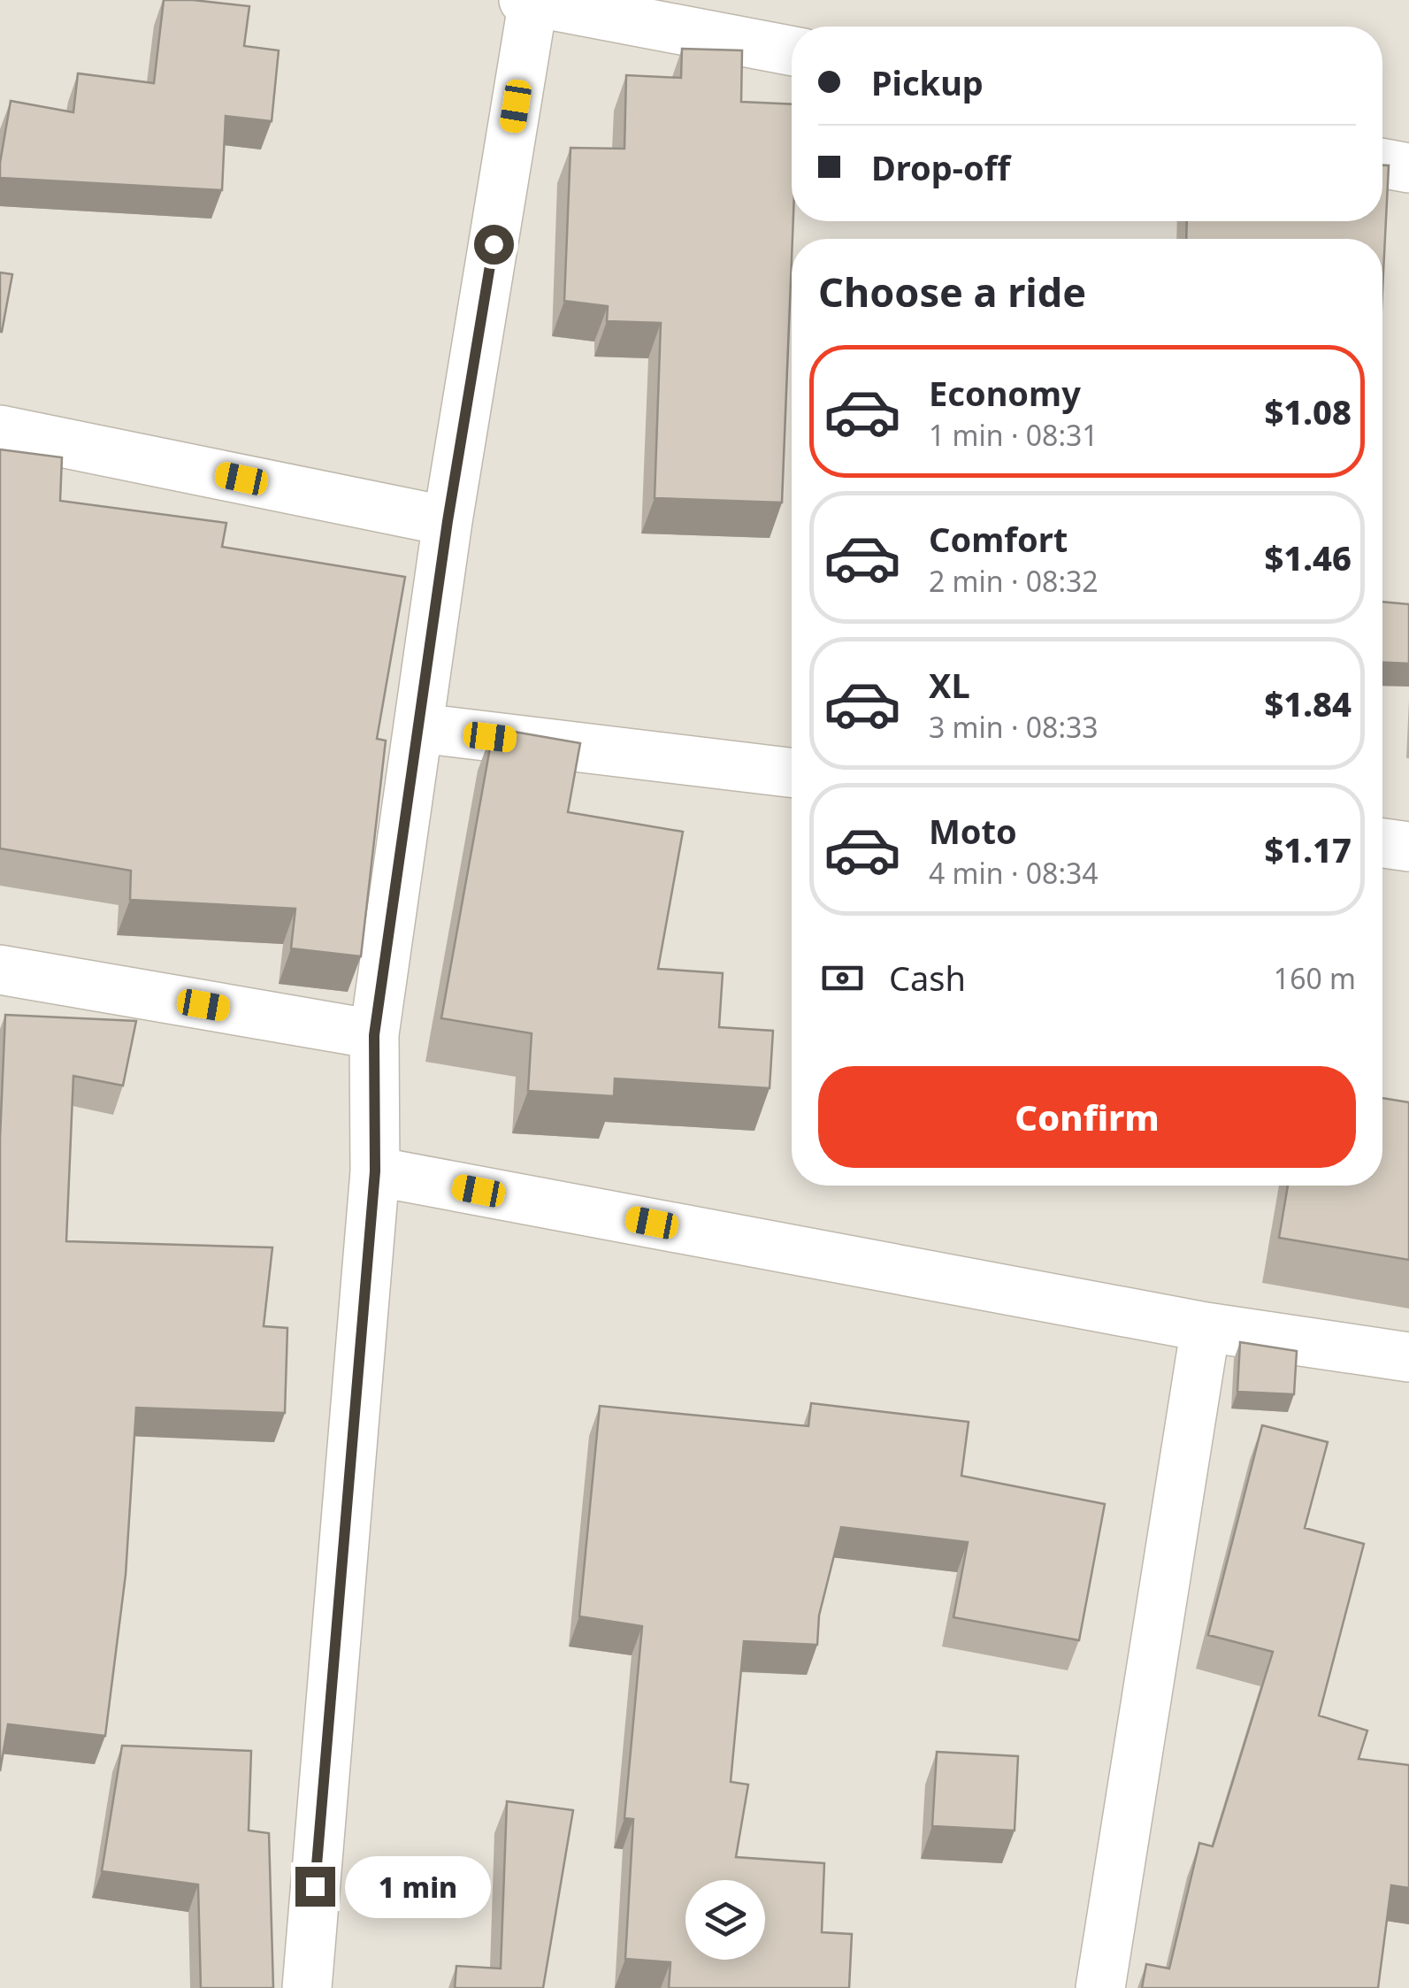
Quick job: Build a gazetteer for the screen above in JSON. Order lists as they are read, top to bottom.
{
  "page": {
    "banner": ["Pickup", "Drop-off"],
    "heading": "Choose a ride",
    "list": [
      {
        "name": "Economy",
        "note": "1 min · 08:31",
        "value": "$1.08"
      },
      {
        "name": "Comfort",
        "note": "2 min · 08:32",
        "value": "$1.46"
      },
      {
        "name": "XL",
        "note": "3 min · 08:33",
        "value": "$1.84"
      },
      {
        "name": "Moto",
        "note": "4 min · 08:34",
        "value": "$1.17"
      }
    ],
    "pay": ["Cash", "160 m"],
    "buttons": "Confirm",
    "bubble": "1 min"
  }
}
